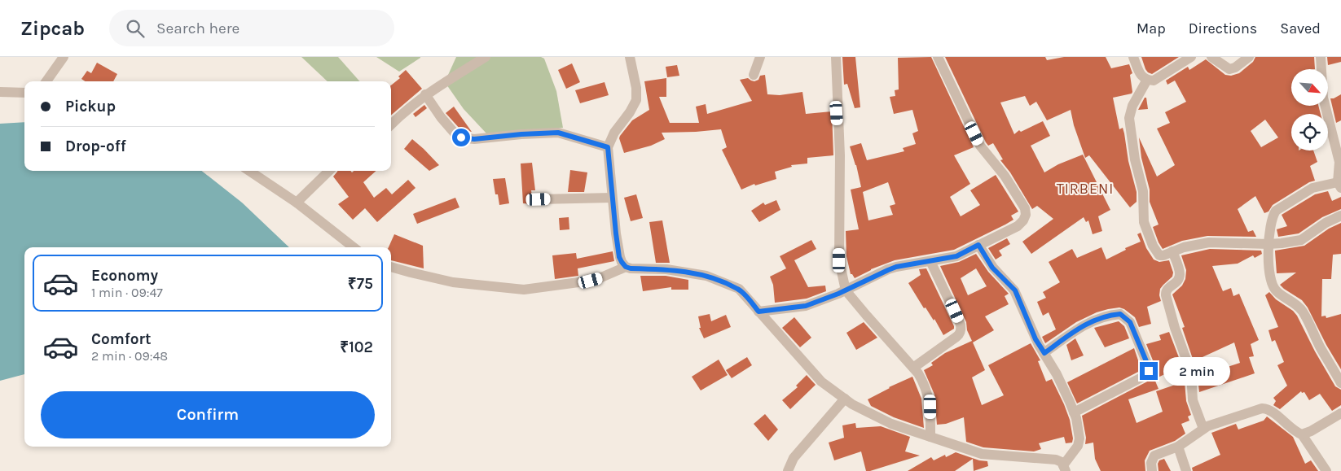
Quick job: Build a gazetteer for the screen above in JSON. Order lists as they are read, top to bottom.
{
  "districts": ["TIRBENI"],
  "north": "bottom right",
  "page": {
    "header": "Zipcab",
    "search": "Search here",
    "nav": ["Map", "Directions", "Saved"],
    "banner": ["Pickup", "Drop-off"],
    "list": [
      {
        "name": "Economy",
        "note": "1 min · 09:47",
        "value": "₹75"
      },
      {
        "name": "Comfort",
        "note": "2 min · 09:48",
        "value": "₹102"
      }
    ],
    "bubble": "2 min",
    "buttons": "Confirm"
  }
}
